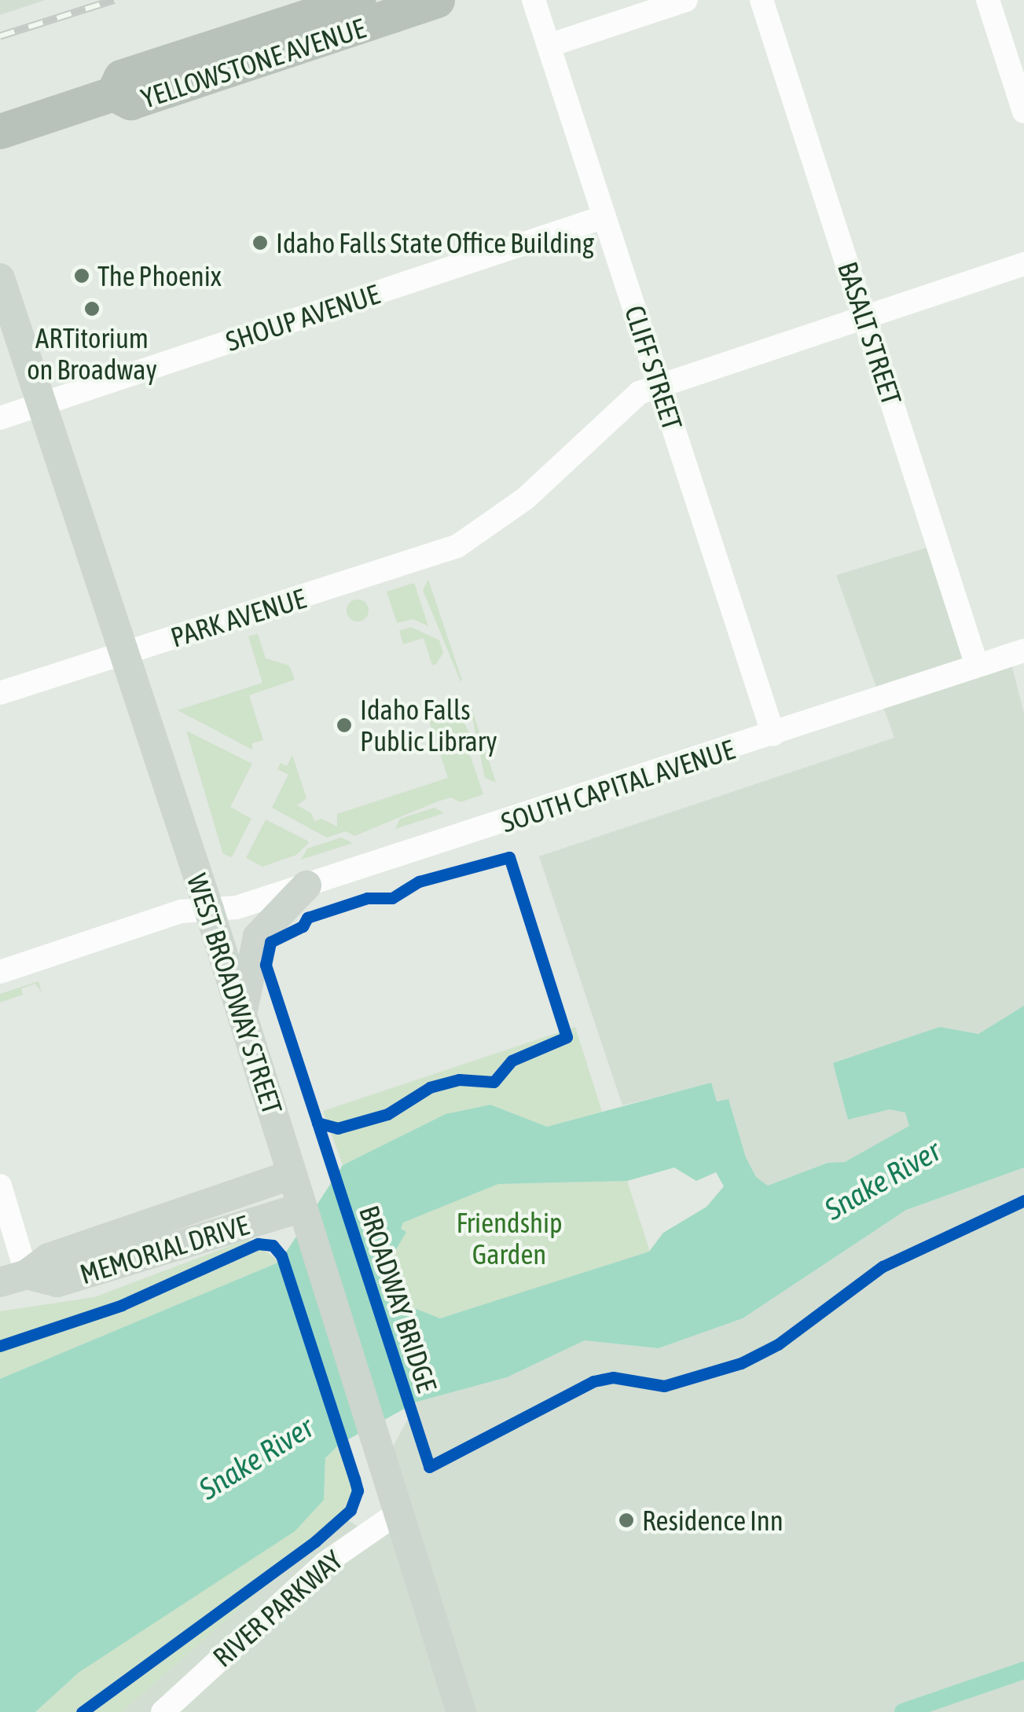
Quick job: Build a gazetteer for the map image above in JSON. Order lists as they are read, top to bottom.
{
  "streets": {
    "highway": ["YELLOWSTONE AVENUE"],
    "main road": ["WEST BROADWAY STREET", "MEMORIAL DRIVE"],
    "street": [
      "SHOUP AVENUE",
      "BASALT STREET",
      "CLIFF STREET",
      "PARK AVENUE",
      "SOUTH CAPITAL AVENUE",
      "RIVER PARKWAY"
    ],
    "cycle path": ["BROADWAY BRIDGE"]
  },
  "crossings": [
    ["SHOUP AVENUE", "CLIFF STREET"],
    ["SHOUP AVENUE", "WEST BROADWAY STREET"],
    ["BASALT STREET", "PARK AVENUE"],
    ["BASALT STREET", "SOUTH CAPITAL AVENUE"],
    ["CLIFF STREET", "PARK AVENUE"],
    ["CLIFF STREET", "SOUTH CAPITAL AVENUE"],
    ["PARK AVENUE", "WEST BROADWAY STREET"],
    ["SOUTH CAPITAL AVENUE", "WEST BROADWAY STREET"],
    ["WEST BROADWAY STREET", "MEMORIAL DRIVE"],
    ["WEST BROADWAY STREET", "RIVER PARKWAY"]
  ],
  "water": ["Snake River"],
  "parks": ["Friendship Garden"],
  "places": [
    "Idaho Falls State Office Building",
    "The Phoenix",
    "ARTitorium on Broadway",
    "Idaho Falls Public Library",
    "Residence Inn"
  ]
}
